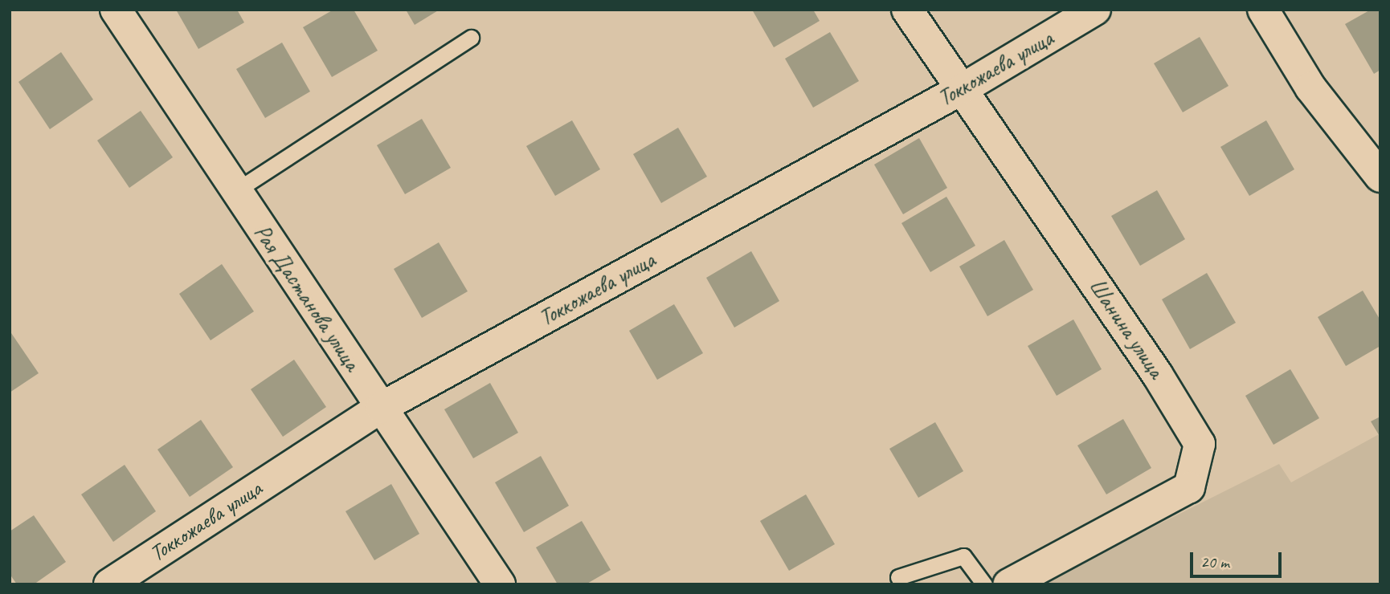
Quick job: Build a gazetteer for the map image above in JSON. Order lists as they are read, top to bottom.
{
  "streets": {
    "street": ["Токкожаева улица", "Рая Дастанова улица", "Шанина улица"]
  },
  "crossings": [
    ["Токкожаева улица", "Рая Дастанова улица"],
    ["Токкожаева улица", "Шанина улица"]
  ],
  "scale_bar": "20 m"
}
